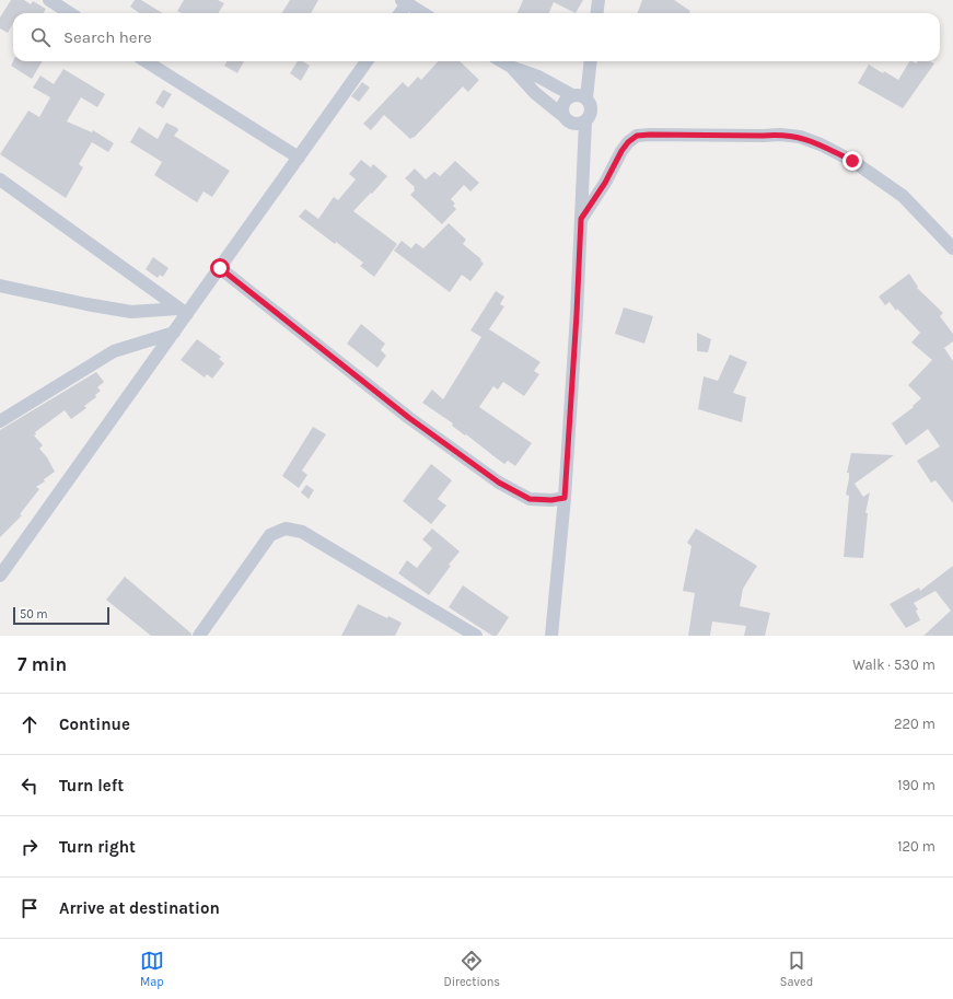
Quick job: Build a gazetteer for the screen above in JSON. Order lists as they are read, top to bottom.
{
  "scale_bar": "50 m",
  "page": {
    "search": "Search here",
    "scale": "50 m",
    "heading": ["7 min", "Walk · 530 m"],
    "list": [
      ["Continue", "220 m"],
      ["Turn left", "190 m"],
      ["Turn right", "120 m"],
      "Arrive at destination"
    ],
    "nav": ["Map", "Directions", "Saved"]
  }
}
